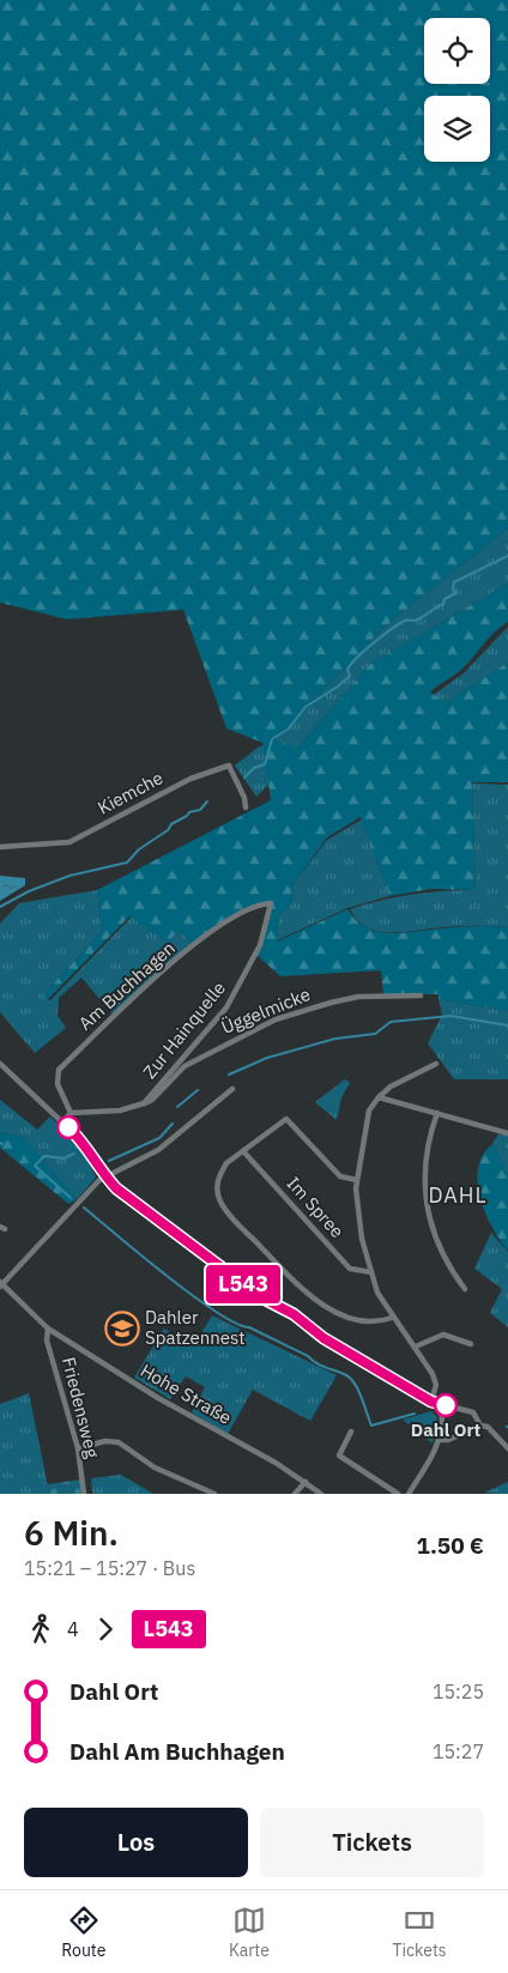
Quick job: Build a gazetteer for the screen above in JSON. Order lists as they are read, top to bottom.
{
  "streets": {
    "street": [
      "Kiemche",
      "Am Buchhagen",
      "Üggelmicke",
      "Zur Hainquelle",
      "Im Spree",
      "Hohe Straße",
      "Friedensweg"
    ]
  },
  "crossings": [
    ["Am Buchhagen", "Zur Hainquelle"],
    ["Üggelmicke", "Zur Hainquelle"],
    ["Hohe Straße", "Friedensweg"]
  ],
  "districts": ["DAHL"],
  "places": {
    "school or university": ["Dahler Spatzennest"],
    "other": ["Dahl Ort"]
  },
  "lines": ["bus line L543"],
  "page": {
    "on_map": "L543",
    "heading": ["6 Min.", "15:21 – 15:27 · Bus", "1.50 €"],
    "legs": ["4", "L543"],
    "list": [
      {
        "name": "Dahl Ort",
        "value": "15:25"
      },
      {
        "name": "Dahl Am Buchhagen",
        "value": "15:27"
      }
    ],
    "buttons": ["Los", "Tickets"],
    "tabs": ["Route", "Karte", "Tickets"]
  }
}
